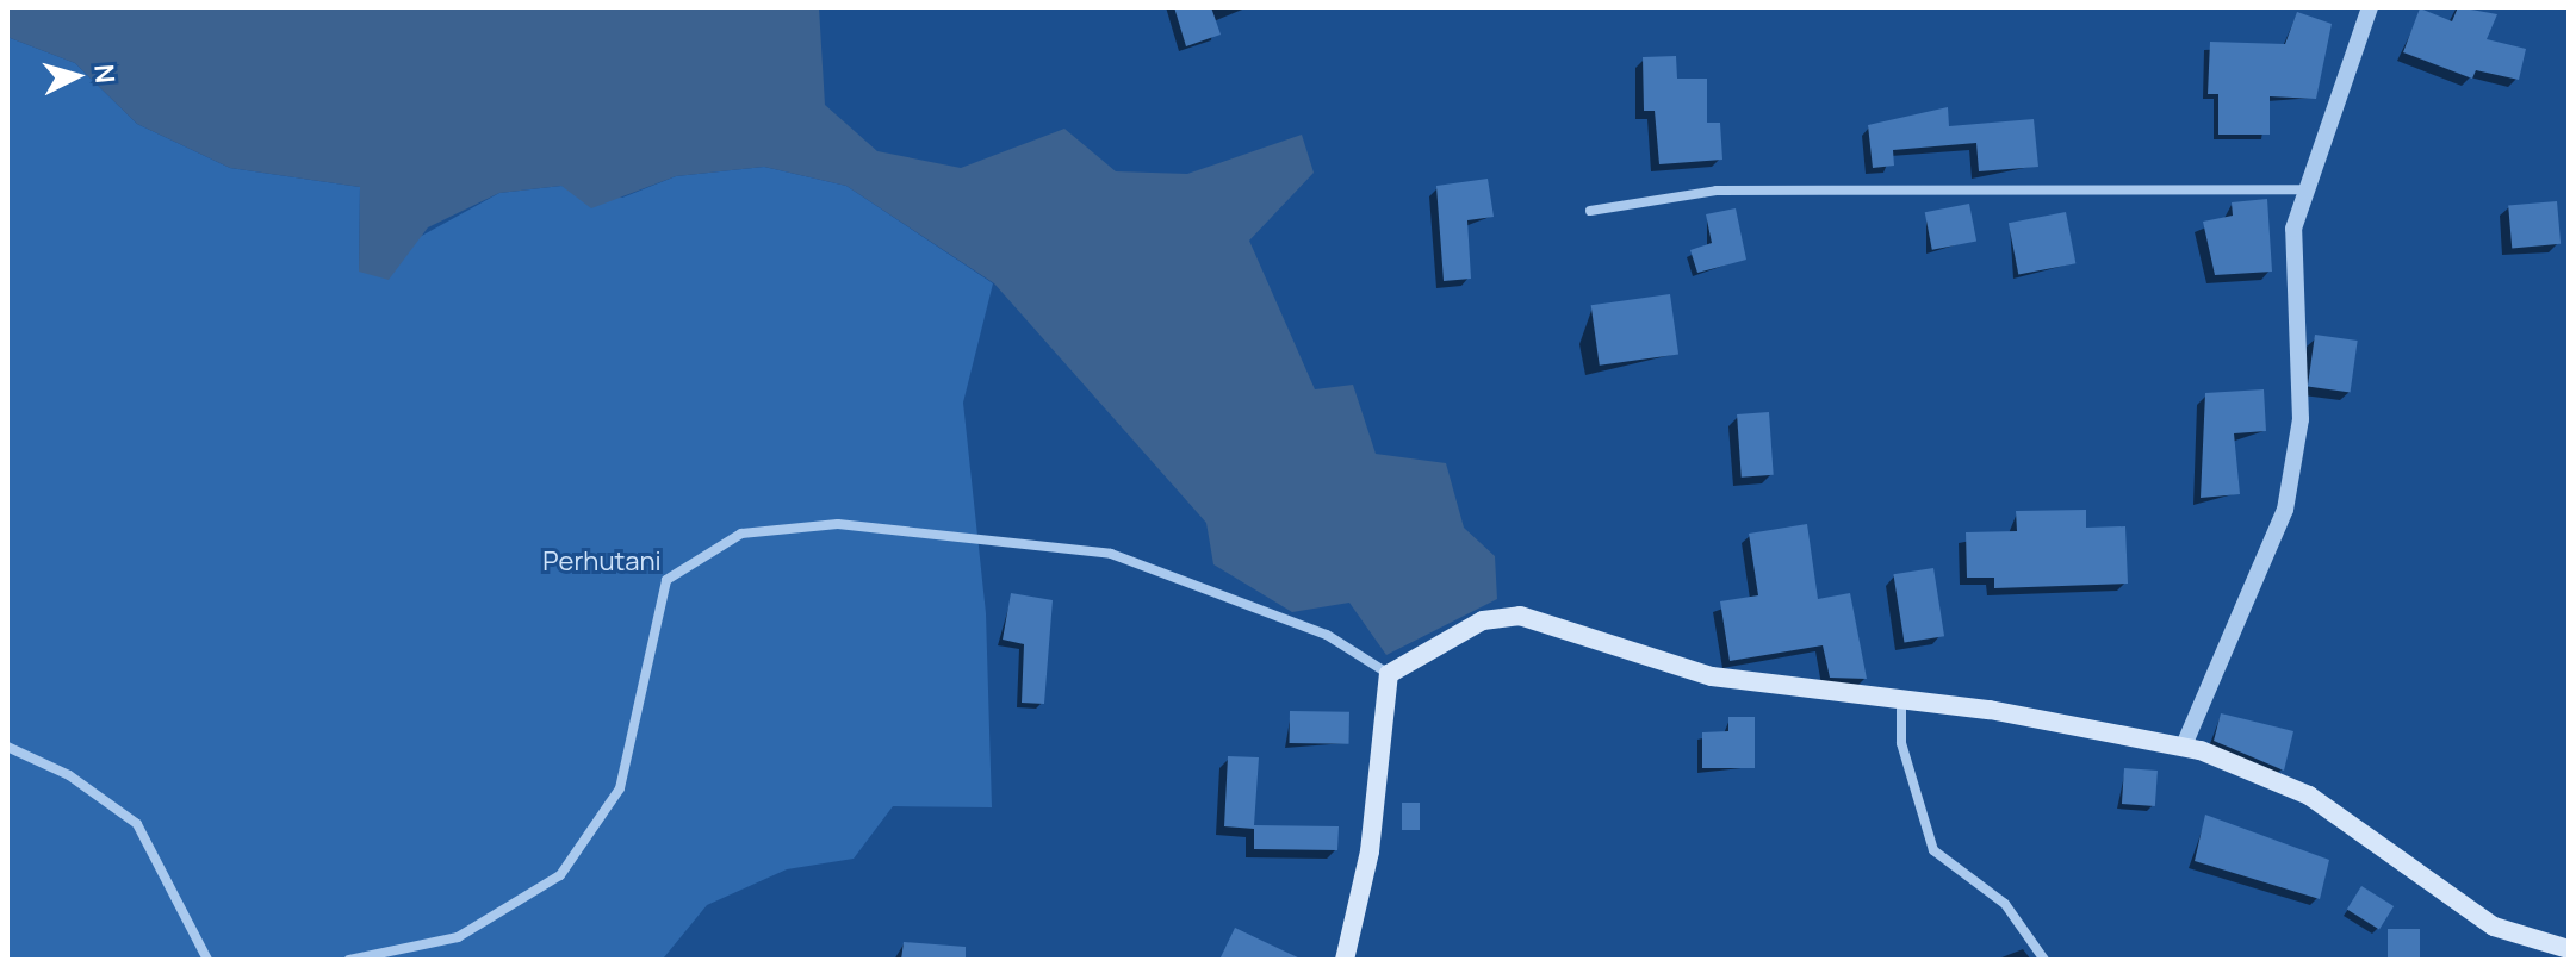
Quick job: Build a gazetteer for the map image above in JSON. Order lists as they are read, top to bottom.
{
  "parks": ["Perhutani"],
  "north": "right"
}
